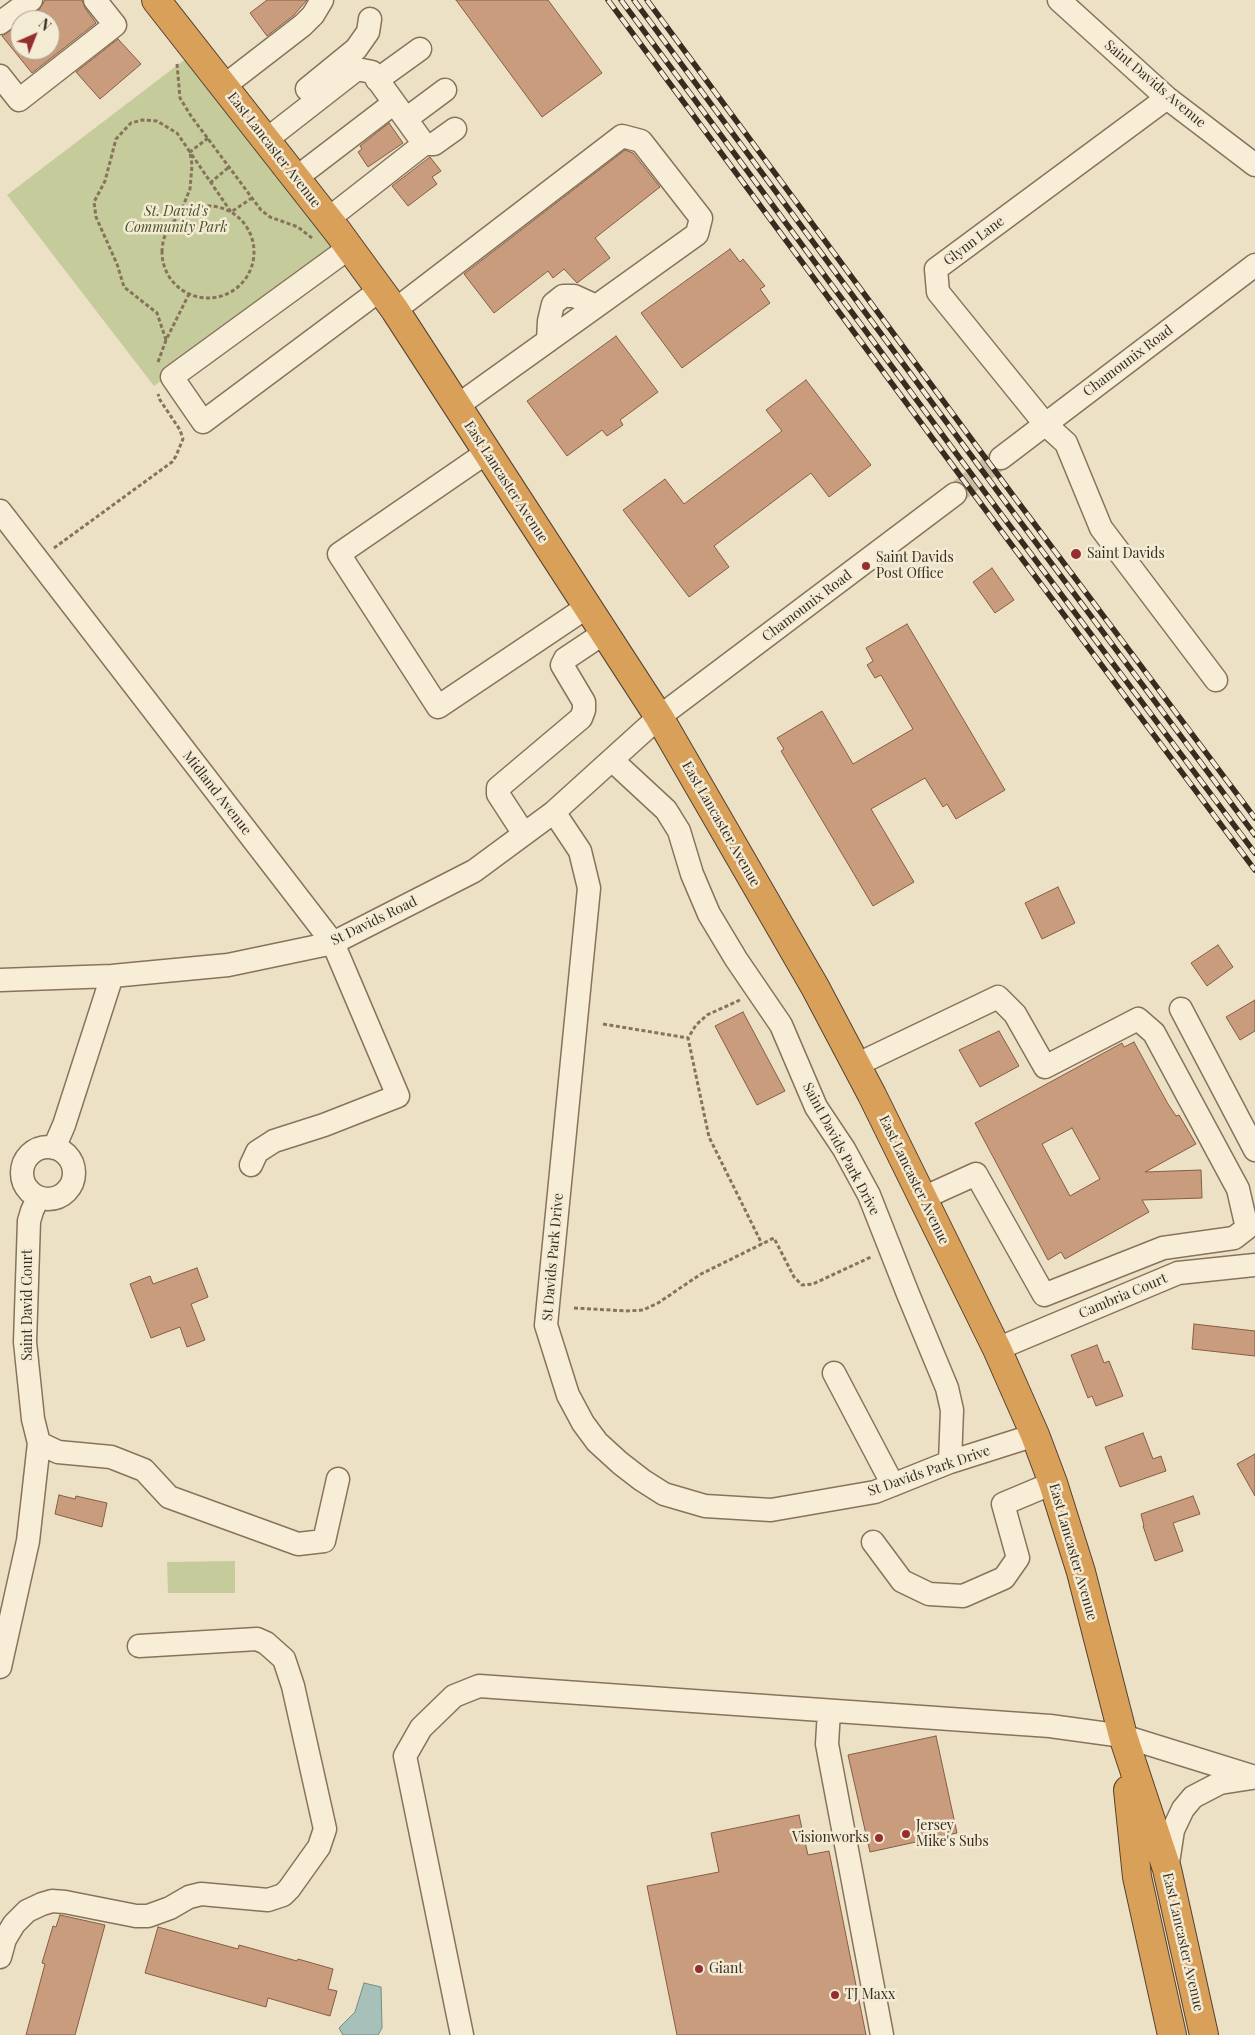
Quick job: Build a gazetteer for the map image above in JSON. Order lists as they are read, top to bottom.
{
  "streets": {
    "highway": ["East Lancaster Avenue"],
    "street": [
      "Saint Davids Avenue",
      "Glynn Lane",
      "Chamounix Road",
      "Midland Avenue",
      "St Davids Road",
      "Saint Davids Park Drive",
      "St Davids Park Drive",
      "Cambria Court",
      "Saint David Court"
    ]
  },
  "crossings": [
    ["Saint Davids Avenue", "Glynn Lane"],
    ["East Lancaster Avenue", "Chamounix Road"],
    ["East Lancaster Avenue", "St Davids Road"],
    ["East Lancaster Avenue", "St Davids Park Drive"],
    ["East Lancaster Avenue", "Cambria Court"],
    ["Glynn Lane", "Chamounix Road"],
    ["Chamounix Road", "St Davids Road"],
    ["Midland Avenue", "St Davids Road"],
    ["St Davids Road", "Saint Davids Park Drive"],
    ["St Davids Road", "St Davids Park Drive"],
    ["Saint Davids Park Drive", "St Davids Park Drive"]
  ],
  "parks": ["St. David's Community Park"],
  "places": [
    "Saint Davids",
    "Saint Davids Post Office",
    "Jersey Mike's Subs",
    "Visionworks",
    "Giant",
    "TJ Maxx"
  ],
  "north": "top right"
}
